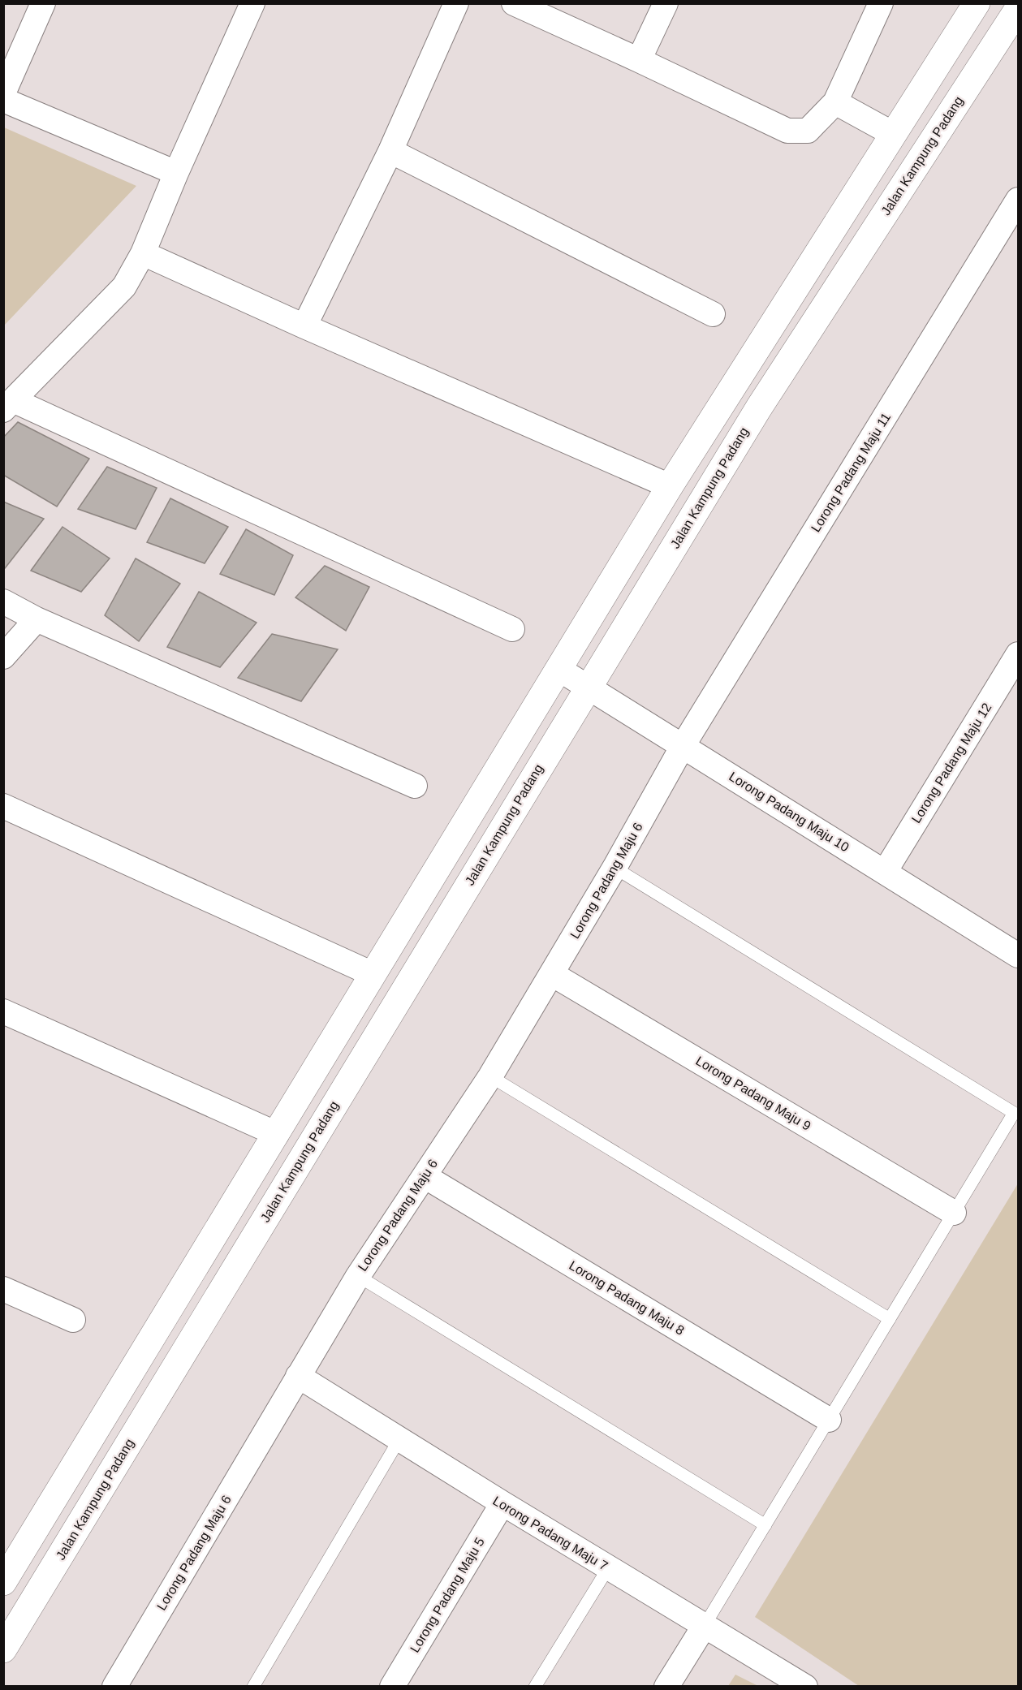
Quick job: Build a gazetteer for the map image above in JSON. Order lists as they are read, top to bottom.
{
  "streets": {
    "street": [
      "Jalan Kampung Padang",
      "Lorong Padang Maju 11",
      "Lorong Padang Maju 12",
      "Lorong Padang Maju 10",
      "Lorong Padang Maju 6",
      "Lorong Padang Maju 9",
      "Lorong Padang Maju 8",
      "Lorong Padang Maju 7",
      "Lorong Padang Maju 5"
    ]
  },
  "crossings": [
    ["Jalan Kampung Padang", "Lorong Padang Maju 10"],
    ["Lorong Padang Maju 11", "Lorong Padang Maju 10"],
    ["Lorong Padang Maju 11", "Lorong Padang Maju 6"],
    ["Lorong Padang Maju 12", "Lorong Padang Maju 10"],
    ["Lorong Padang Maju 10", "Lorong Padang Maju 6"],
    ["Lorong Padang Maju 6", "Lorong Padang Maju 9"],
    ["Lorong Padang Maju 6", "Lorong Padang Maju 8"],
    ["Lorong Padang Maju 6", "Lorong Padang Maju 7"],
    ["Lorong Padang Maju 7", "Lorong Padang Maju 5"]
  ]
}
